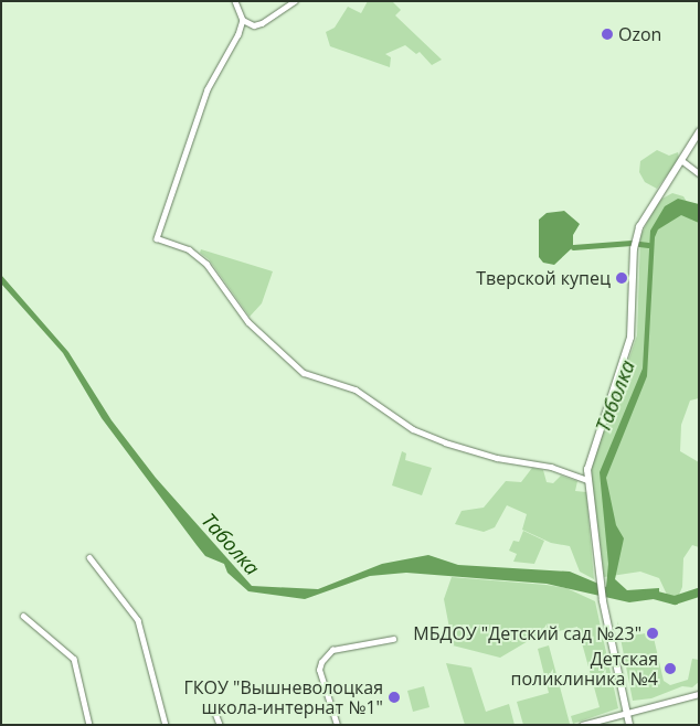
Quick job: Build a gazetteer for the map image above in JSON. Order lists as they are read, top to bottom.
{
  "water": ["Таболка"],
  "places": [
    "Ozon",
    "Тверской купец",
    "МБДОУ \"Детский сад №23\"",
    "Детская поликлиника №4",
    "ГКОУ \"Вышневолоцкая школа-интернат №1\""
  ]
}
